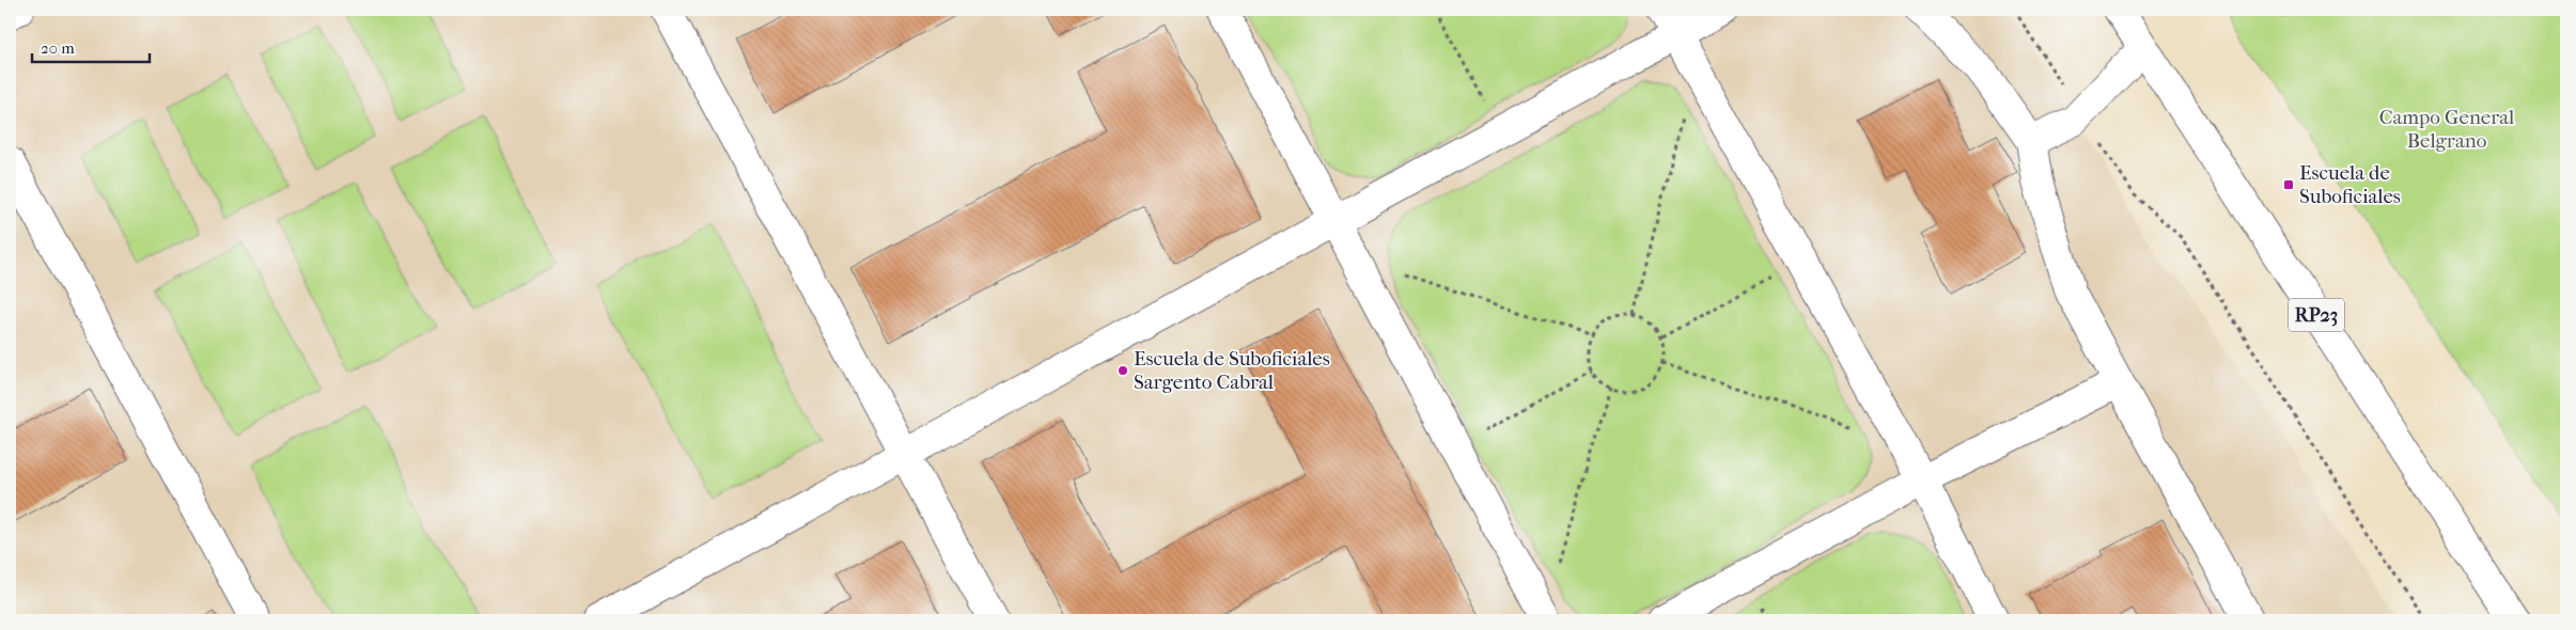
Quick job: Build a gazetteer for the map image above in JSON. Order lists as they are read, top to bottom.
{
  "streets": {
    "main road": ["RP23"]
  },
  "parks": ["Campo General Belgrano"],
  "places": {
    "transit": ["Escuela de Suboficiales"],
    "other": ["Escuela de Suboficiales Sargento Cabral"]
  },
  "scale_bar": "20 m"
}
